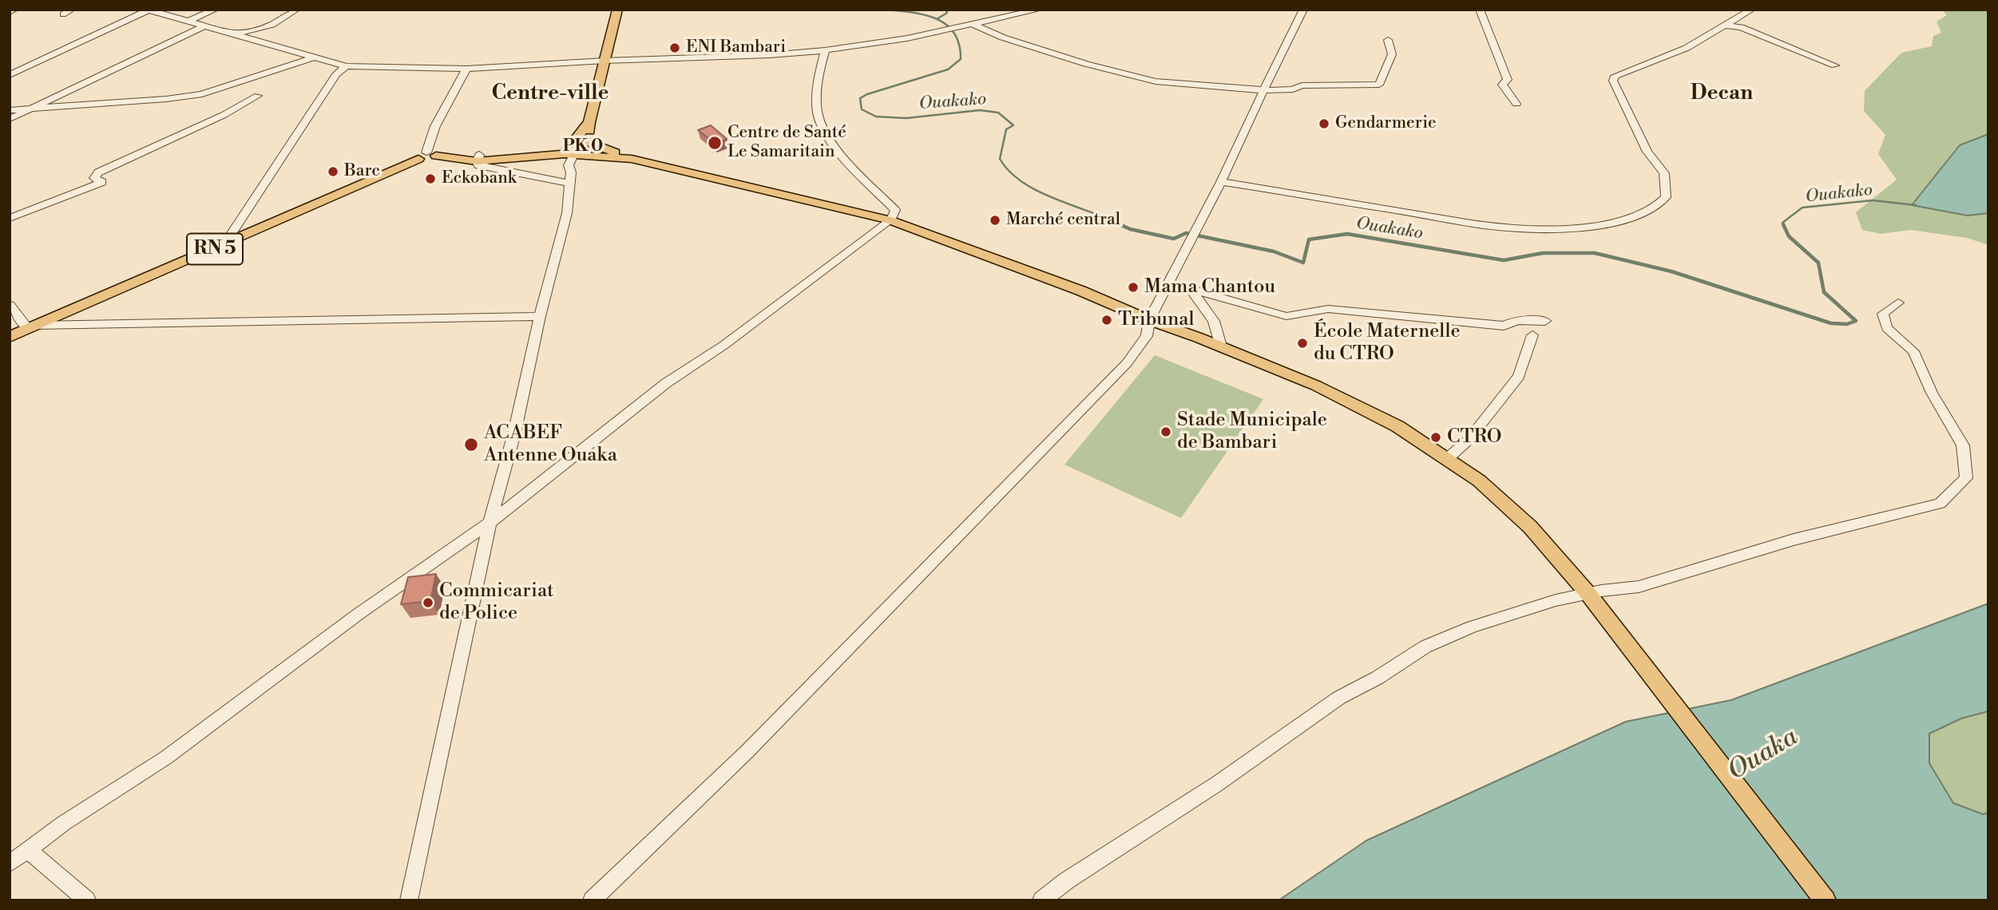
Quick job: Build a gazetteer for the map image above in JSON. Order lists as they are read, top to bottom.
{
  "streets": {
    "main road": ["RN 5"]
  },
  "districts": ["Centre-ville", "Decan", "PK 0"],
  "water": ["Ouakako", "Ouaka"],
  "places": [
    "ENI Bambari",
    "Gendarmerie",
    "Centre de Santé Le Samaritain",
    "Barc",
    "Eckobank",
    "Marché central",
    "Mama Chantou",
    "Tribunal",
    "École Maternelle du CTRO",
    "Stade Municipale de Bambari",
    "CTRO",
    "ACABEF Antenne Ouaka",
    "Commicariat de Police"
  ]
}
